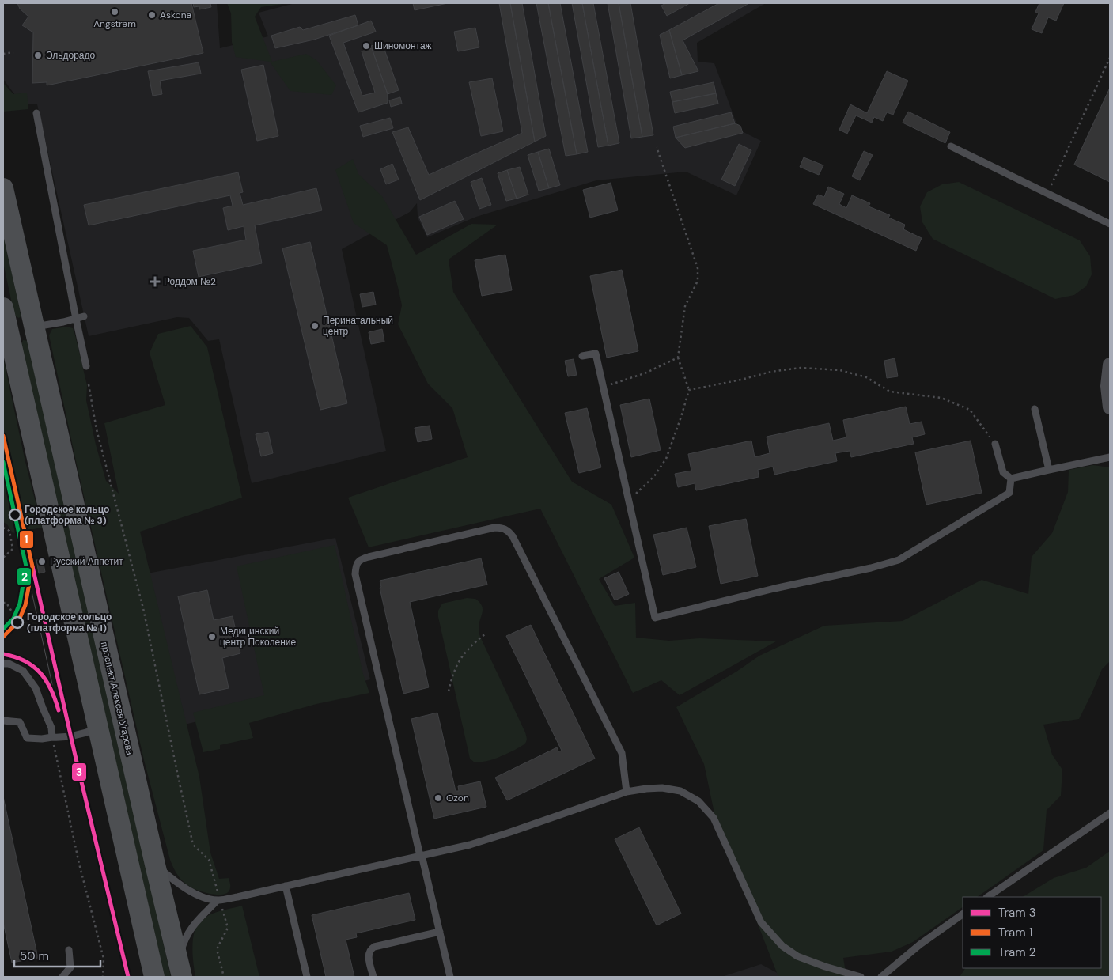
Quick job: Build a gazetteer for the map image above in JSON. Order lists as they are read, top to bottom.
{
  "streets": {
    "main road": ["проспект Алексея Угарова"]
  },
  "places": {
    "other": [
      "Angstrem",
      "Askona",
      "Шиномонтаж",
      "Эльдорадо",
      "Перинатальный центр",
      "Городское кольцо (платформа № 3)",
      "Русский Аппетит",
      "Городское кольцо (платформа № 1)",
      "Медицинский центр Поколение",
      "Ozon"
    ],
    "health": ["Роддом №2"]
  },
  "lines": ["tram line 1", "tram line 2", "tram line 3"],
  "legend": ["Tram 3", "Tram 1", "Tram 2"],
  "scale_bar": "50 m"
}
